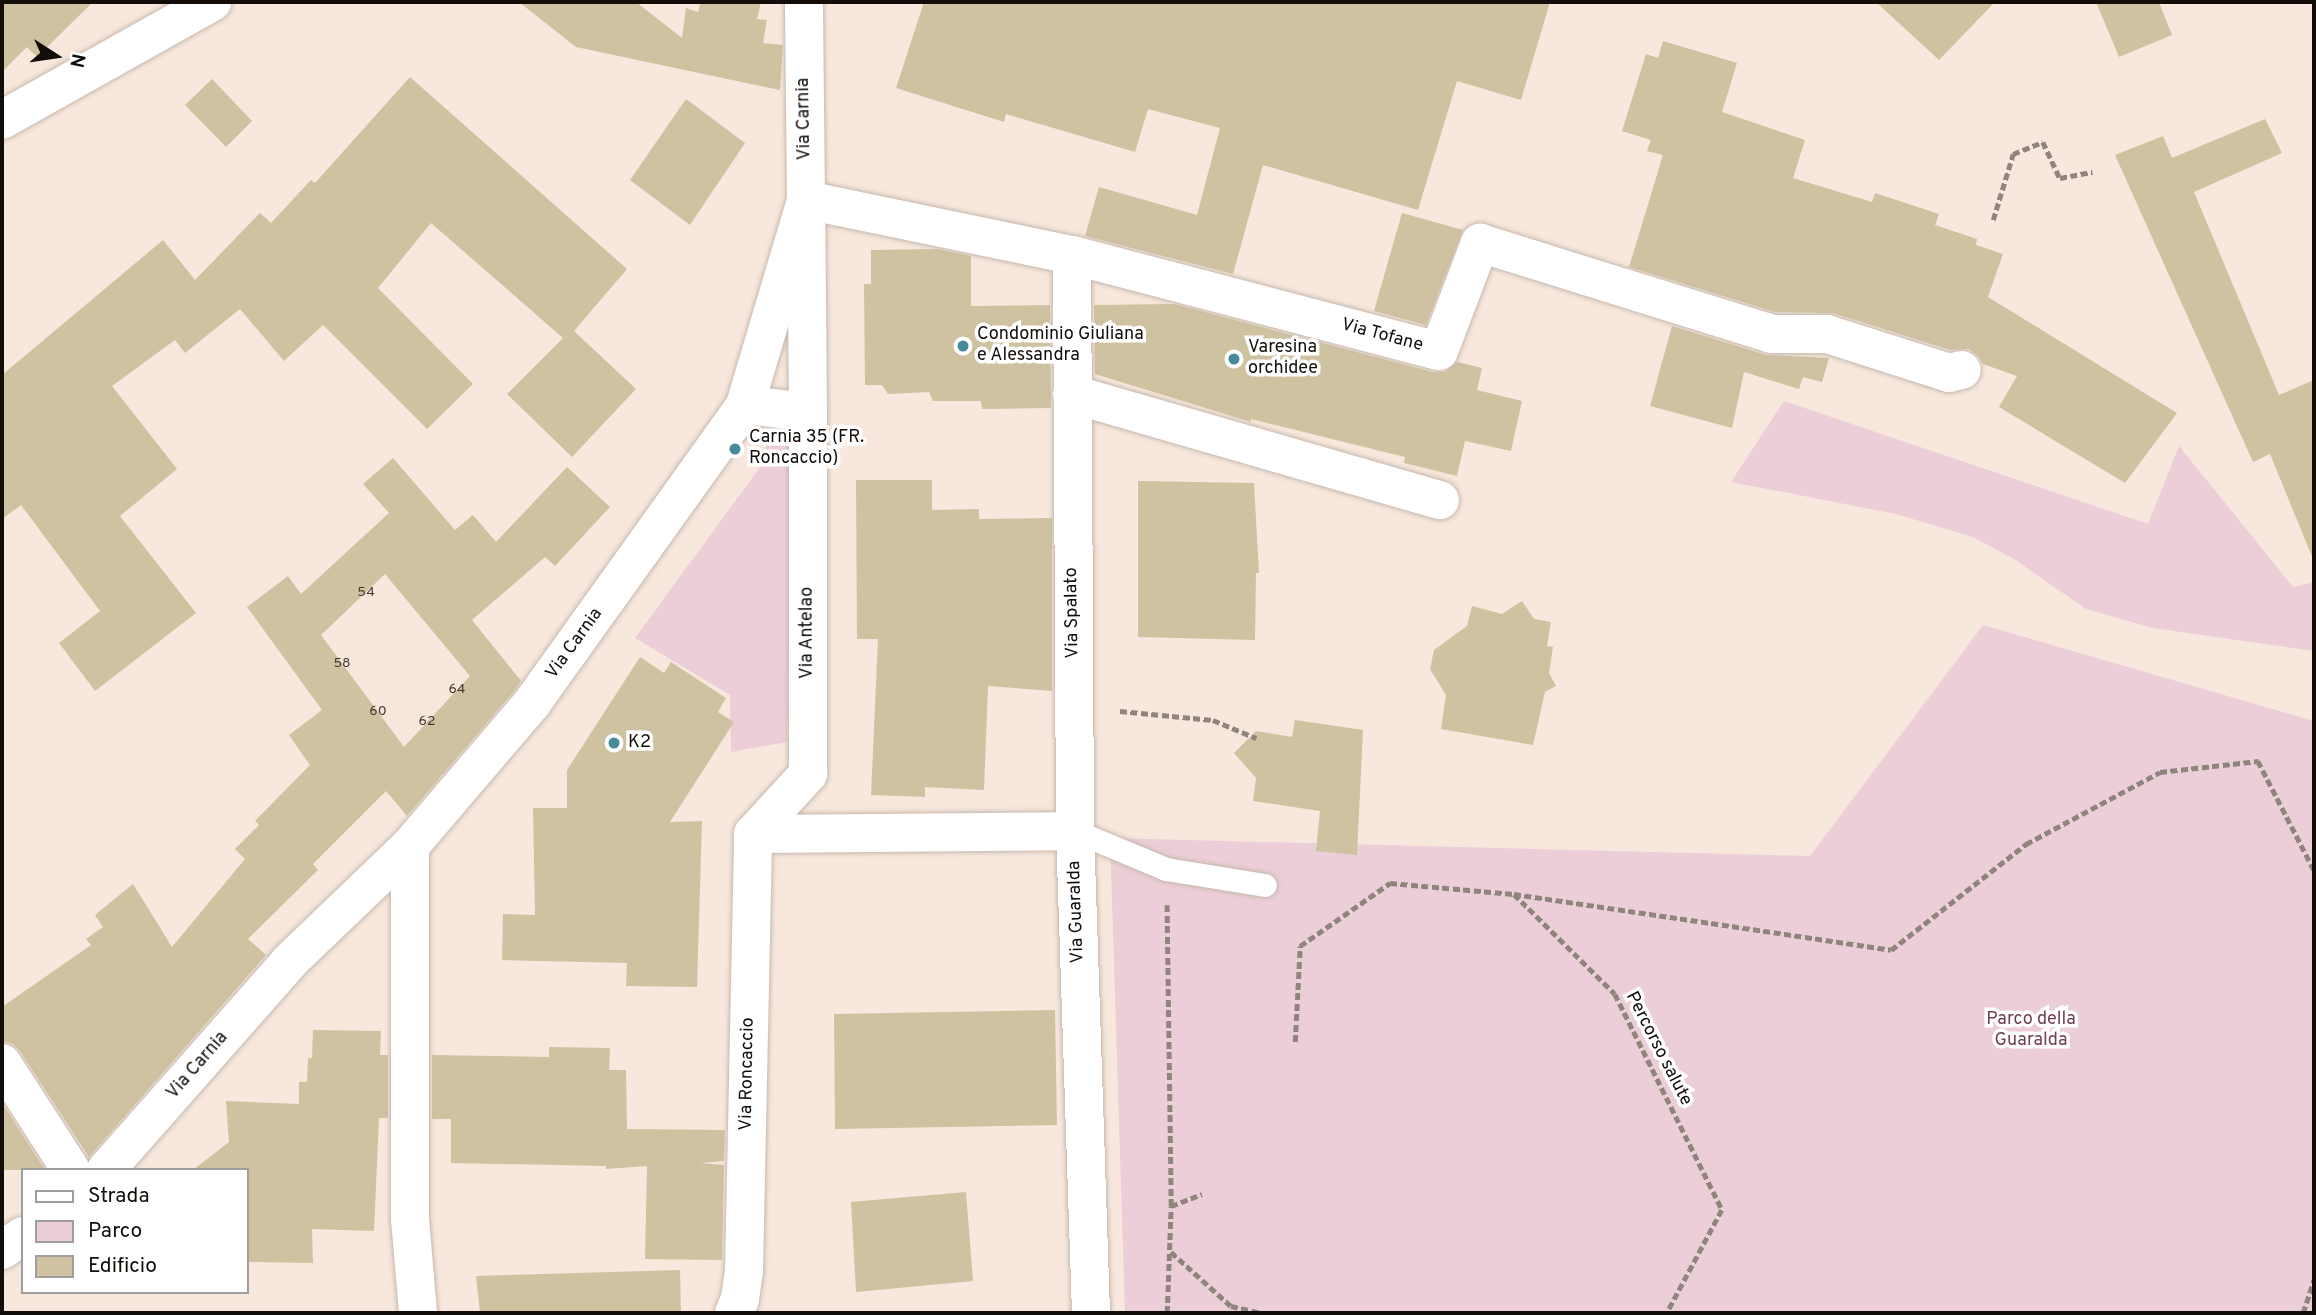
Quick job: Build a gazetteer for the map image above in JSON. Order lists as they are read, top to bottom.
{
  "streets": {
    "street": [
      "Via Carnia",
      "Via Tofane",
      "Via Spalato",
      "Via Antelao",
      "Via Guaralda",
      "Via Roncaccio"
    ],
    "path": ["Percorso salute"]
  },
  "crossings": [
    ["Via Carnia", "Via Tofane"],
    ["Via Carnia", "Via Antelao"],
    ["Via Tofane", "Via Spalato"],
    ["Via Tofane", "Via Antelao"],
    ["Via Spalato", "Via Guaralda"],
    ["Via Antelao", "Via Roncaccio"]
  ],
  "parks": ["Parco della Guaralda"],
  "places": [
    "Condominio Giuliana e Alessandra",
    "Varesina orchidee",
    "Carnia 35 (FR. Roncaccio)",
    "K2"
  ],
  "house_numbers": [
    "54",
    "58",
    "64",
    "60",
    "62"
  ],
  "legend": ["Strada", "Parco", "Edificio"],
  "north": "right"
}
